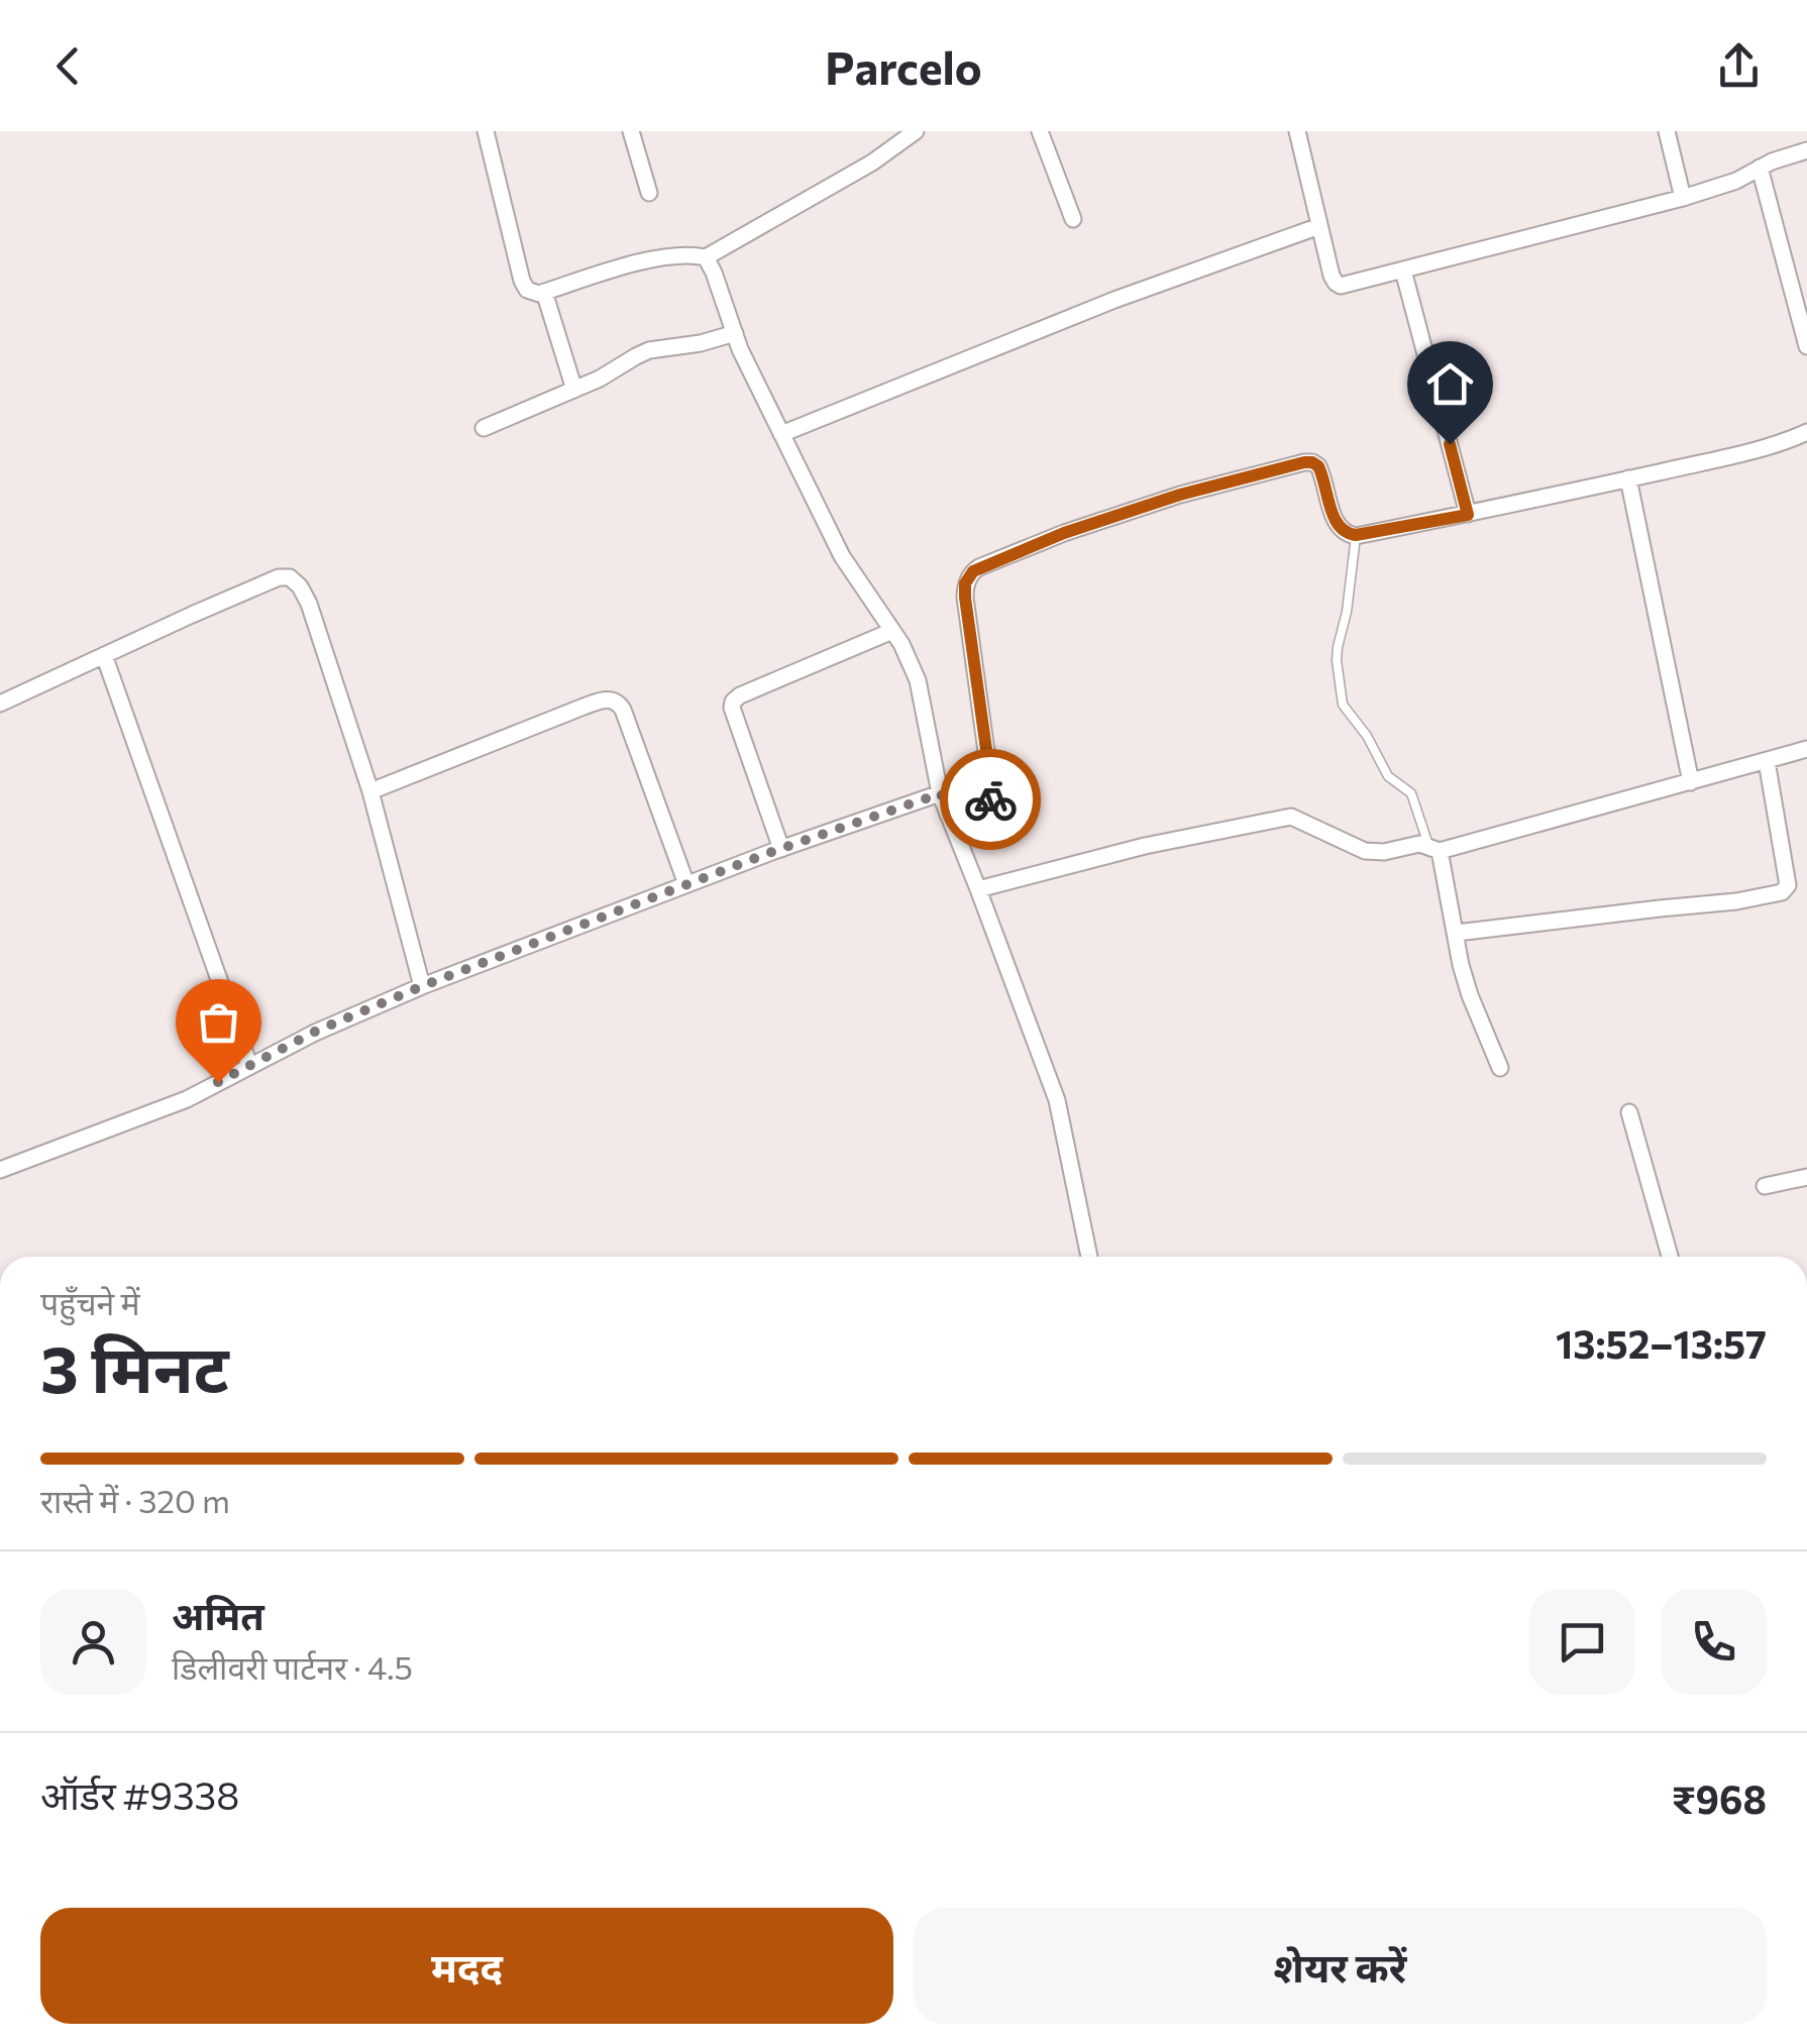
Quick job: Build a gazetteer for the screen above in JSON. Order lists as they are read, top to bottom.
{
  "page": {
    "header": "Parcelo",
    "heading": ["3 मिनट", "पहुँचने में", "13:52–13:57"],
    "panel": [
      "अमित",
      "डिलीवरी पार्टनर · 4.5",
      "ऑर्डर #9338",
      "₹968"
    ],
    "bar": "रास्ते में · 320 m",
    "buttons": ["मदद", "शेयर करें"]
  }
}
